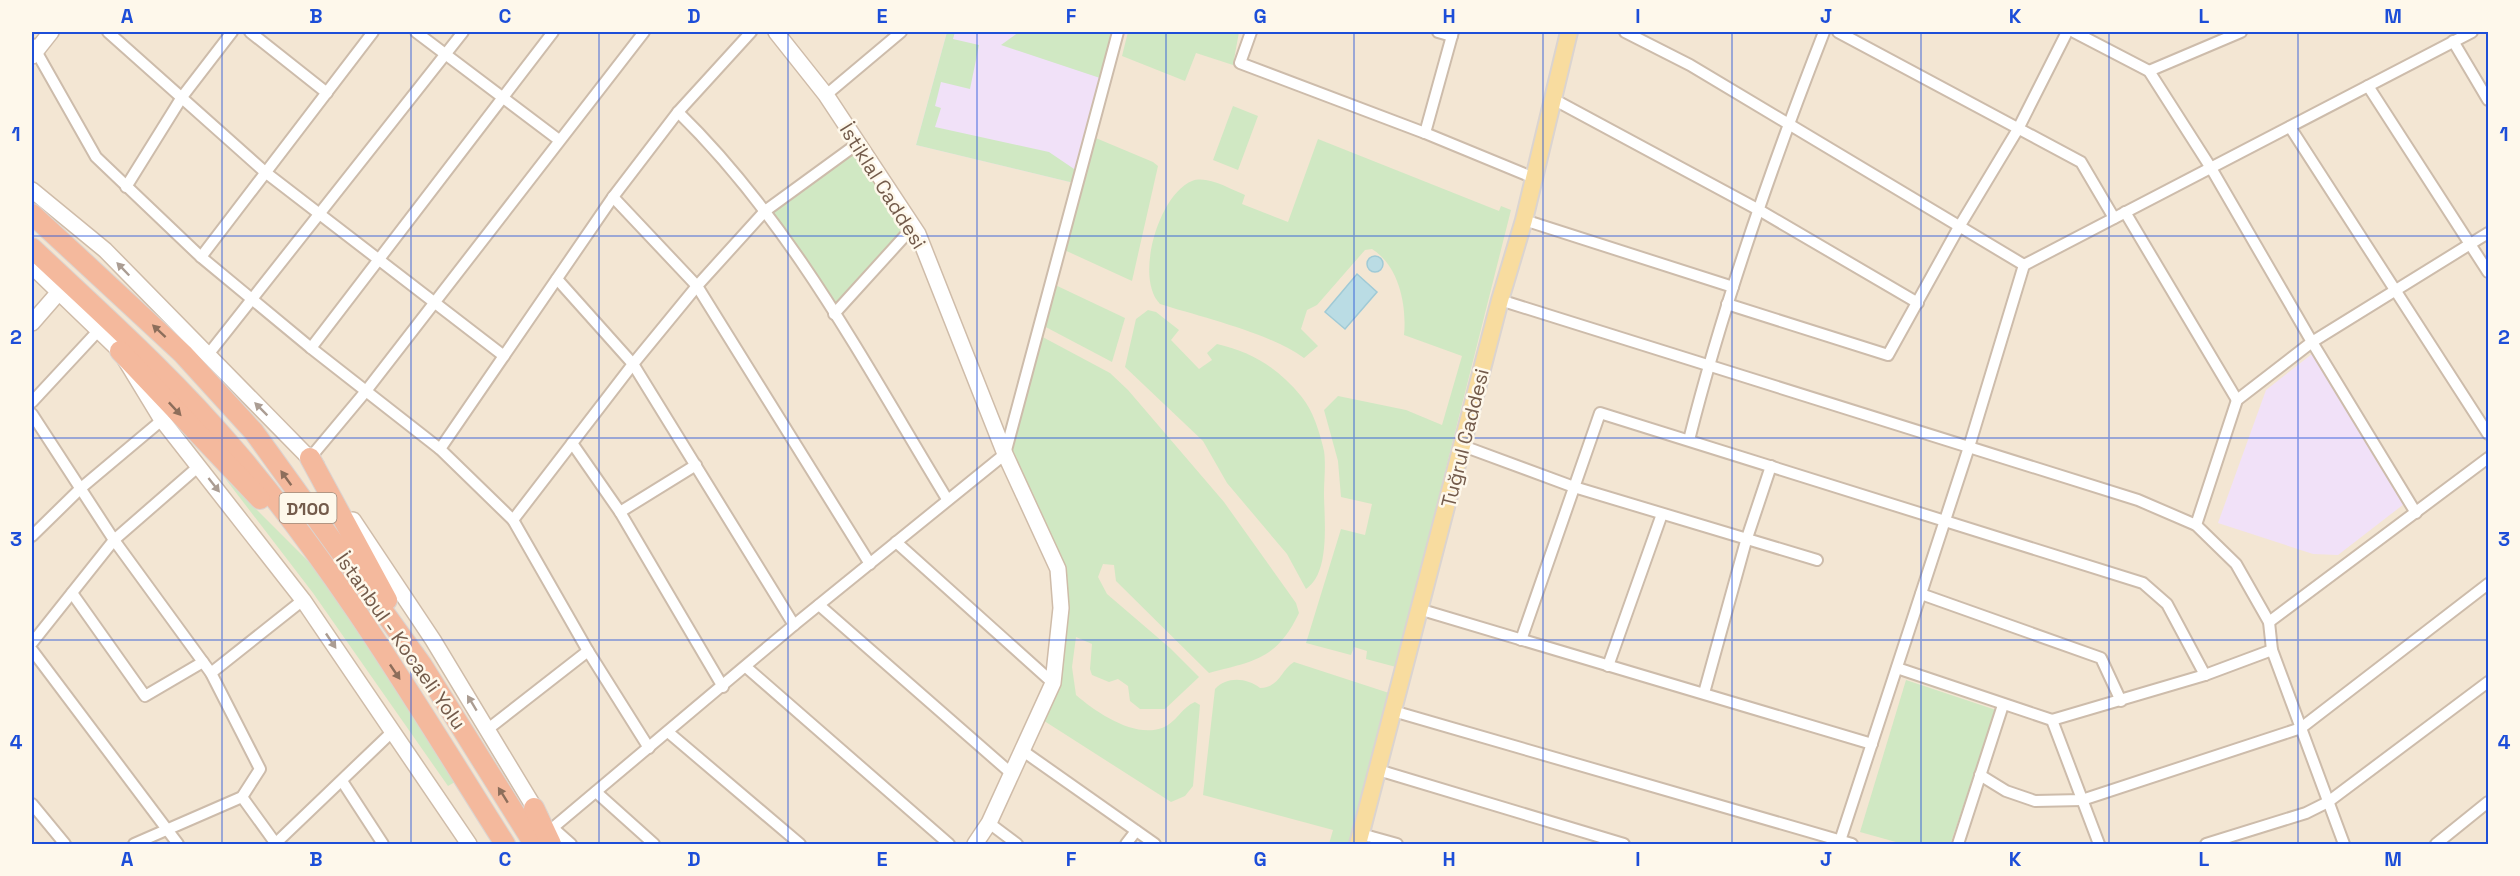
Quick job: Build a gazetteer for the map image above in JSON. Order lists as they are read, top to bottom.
{
  "streets": {
    "highway": ["D100", "İstanbul - Kocaeli Yolu"],
    "main road": ["İstiklal Caddesi", "Tuğrul Caddesi"]
  },
  "grid": {
    "columns": [
      "A",
      "B",
      "C",
      "D",
      "E",
      "F",
      "G",
      "H",
      "I",
      "J",
      "K",
      "L",
      "M"
    ],
    "rows": [
      "1",
      "2",
      "3",
      "4"
    ]
  }
}
